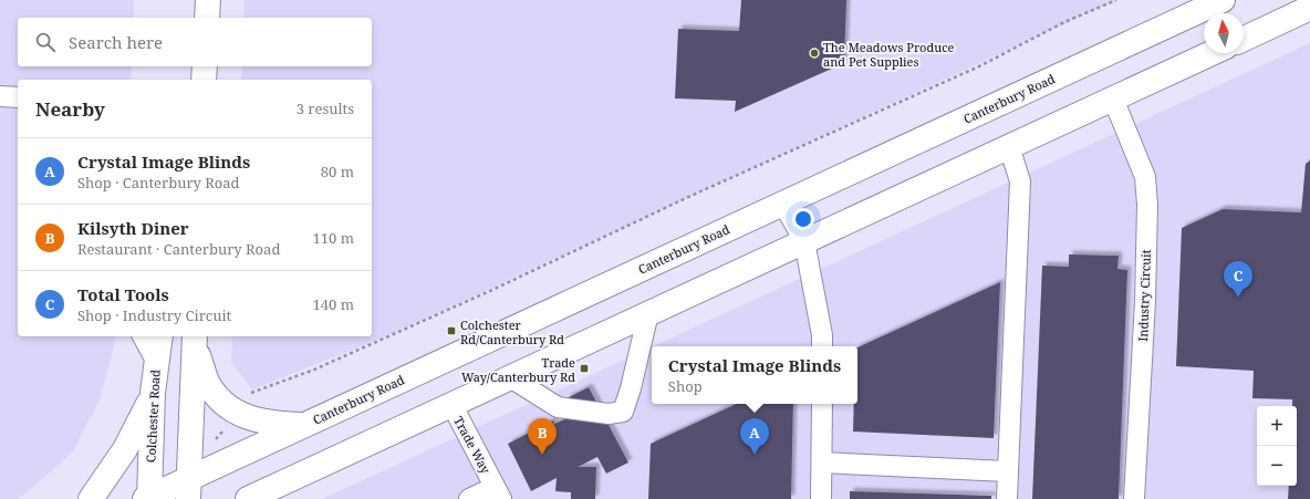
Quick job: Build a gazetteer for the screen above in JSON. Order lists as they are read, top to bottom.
{
  "streets": {
    "main road": ["Canterbury Road", "Colchester Road"],
    "street": ["Industry Circuit", "Trade Way"]
  },
  "crossings": [
    ["Canterbury Road", "Colchester Road"]
  ],
  "places": {
    "other": ["The Meadows Produce and Pet Supplies"],
    "transit": ["Colchester Rd/Canterbury Rd", "Trade Way/Canterbury Rd"]
  },
  "north": "top",
  "page": {
    "search": "Search here",
    "heading": ["Nearby", "3 results"],
    "list": [
      {
        "mark": "A",
        "name": "Crystal Image Blinds",
        "note": "Shop · Canterbury Road",
        "value": "80 m"
      },
      {
        "mark": "B",
        "name": "Kilsyth Diner",
        "note": "Restaurant · Canterbury Road",
        "value": "110 m"
      },
      {
        "mark": "C",
        "name": "Total Tools",
        "note": "Shop · Industry Circuit",
        "value": "140 m"
      }
    ],
    "pins": ["C", "A", "B"],
    "popup": ["Crystal Image Blinds", "Shop"],
    "map_buttons": ["+", "−"]
  }
}
